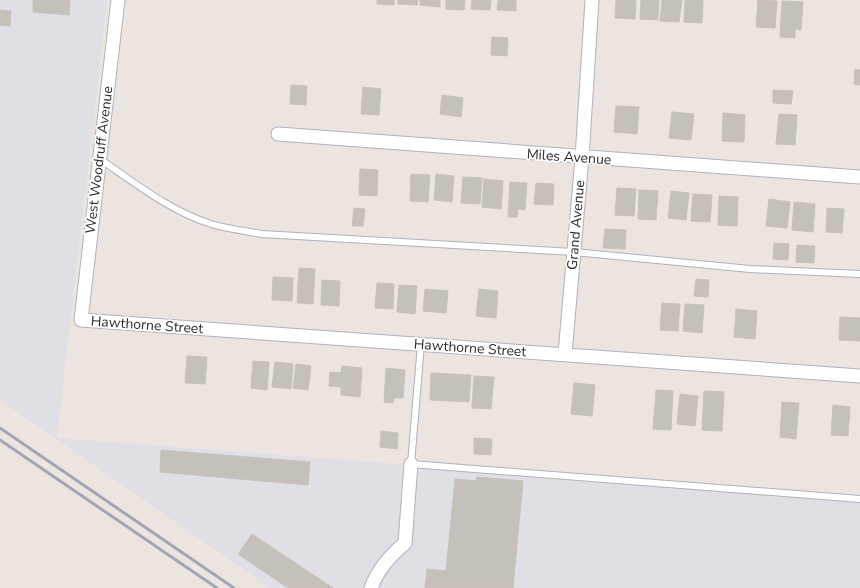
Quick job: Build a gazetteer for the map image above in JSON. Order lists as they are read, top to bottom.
{
  "streets": {
    "street": [
      "Miles Avenue",
      "West Woodruff Avenue",
      "Grand Avenue",
      "Hawthorne Street"
    ]
  },
  "crossings": [
    ["Miles Avenue", "Grand Avenue"],
    ["West Woodruff Avenue", "Hawthorne Street"],
    ["Grand Avenue", "Hawthorne Street"]
  ]
}
